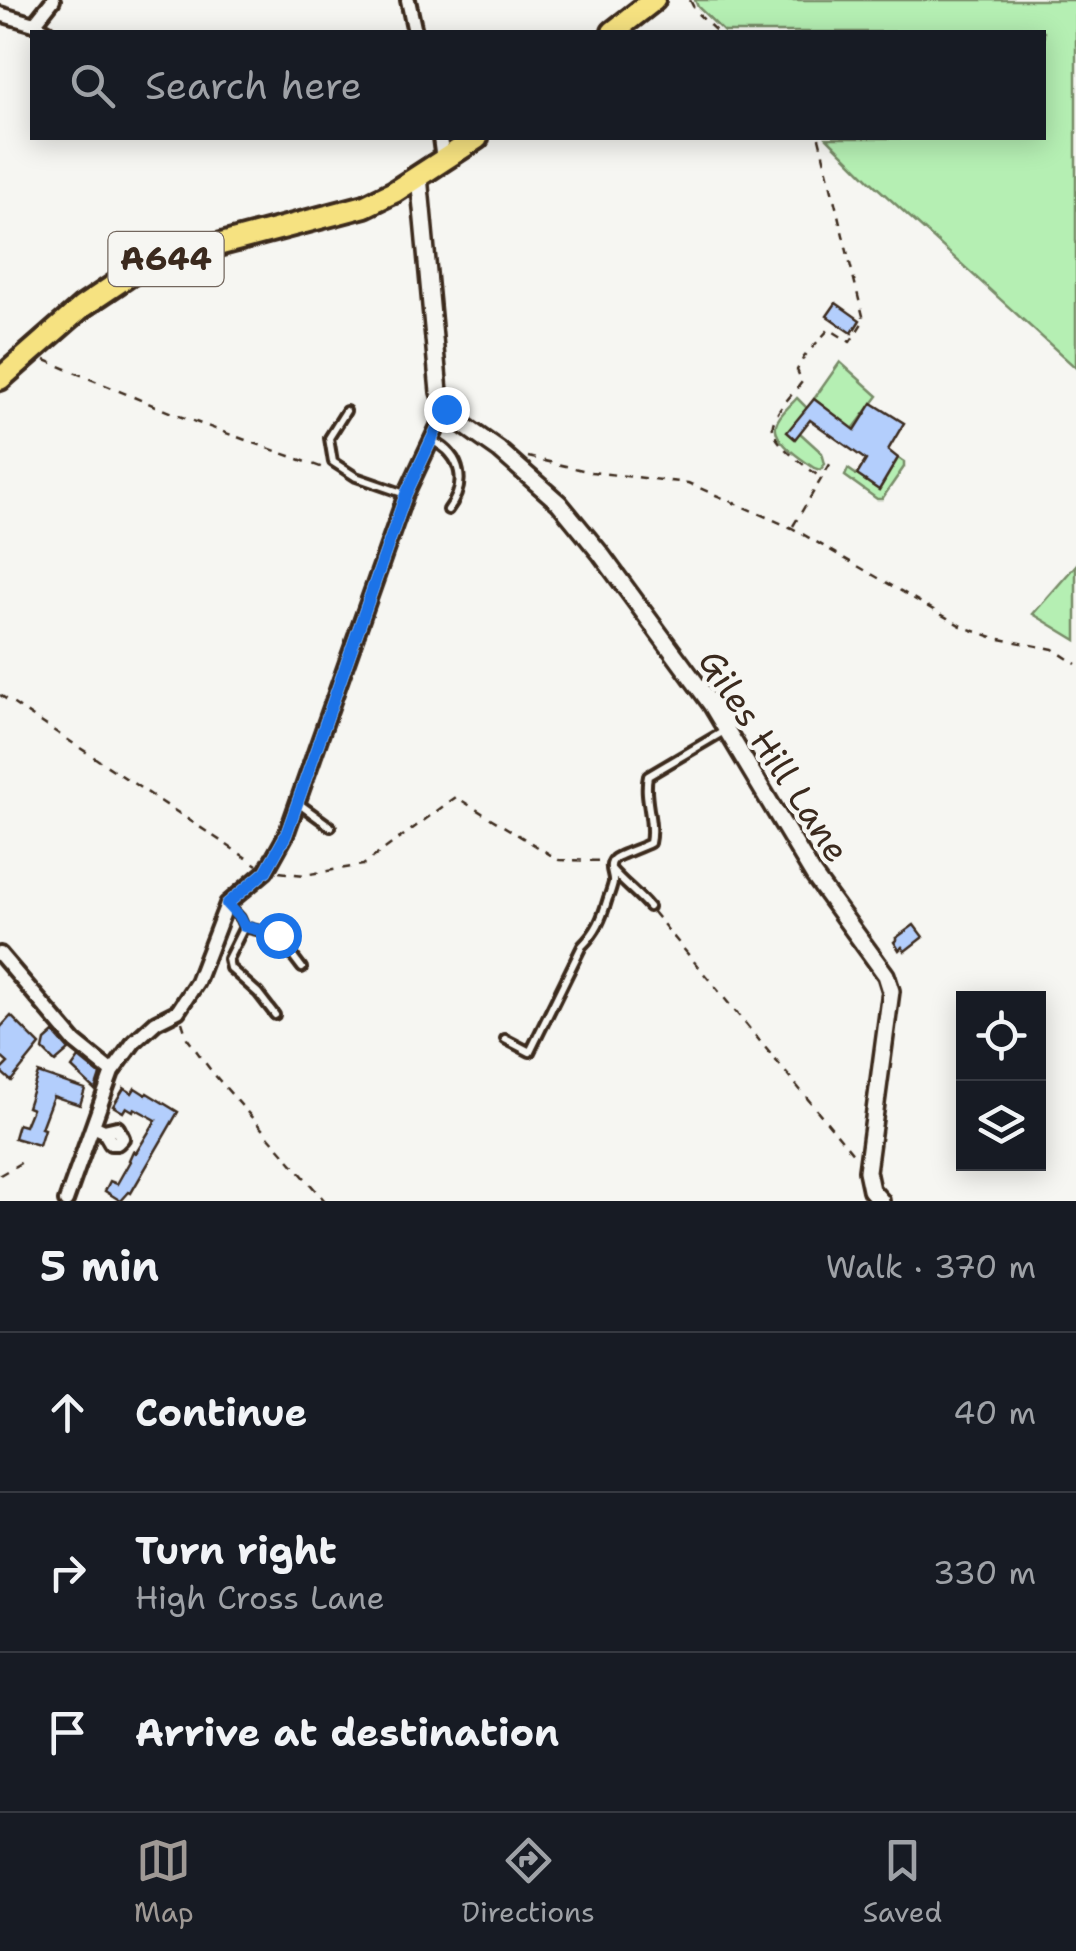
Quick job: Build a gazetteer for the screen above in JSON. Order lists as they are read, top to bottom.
{
  "streets": {
    "main road": ["A644"],
    "street": ["Giles Hill Lane"]
  },
  "page": {
    "search": "Search here",
    "heading": ["5 min", "Walk · 370 m"],
    "list": [
      ["Continue", "40 m"],
      ["Turn right", "High Cross Lane", "330 m"],
      "Arrive at destination"
    ],
    "nav": ["Map", "Directions", "Saved"]
  }
}
